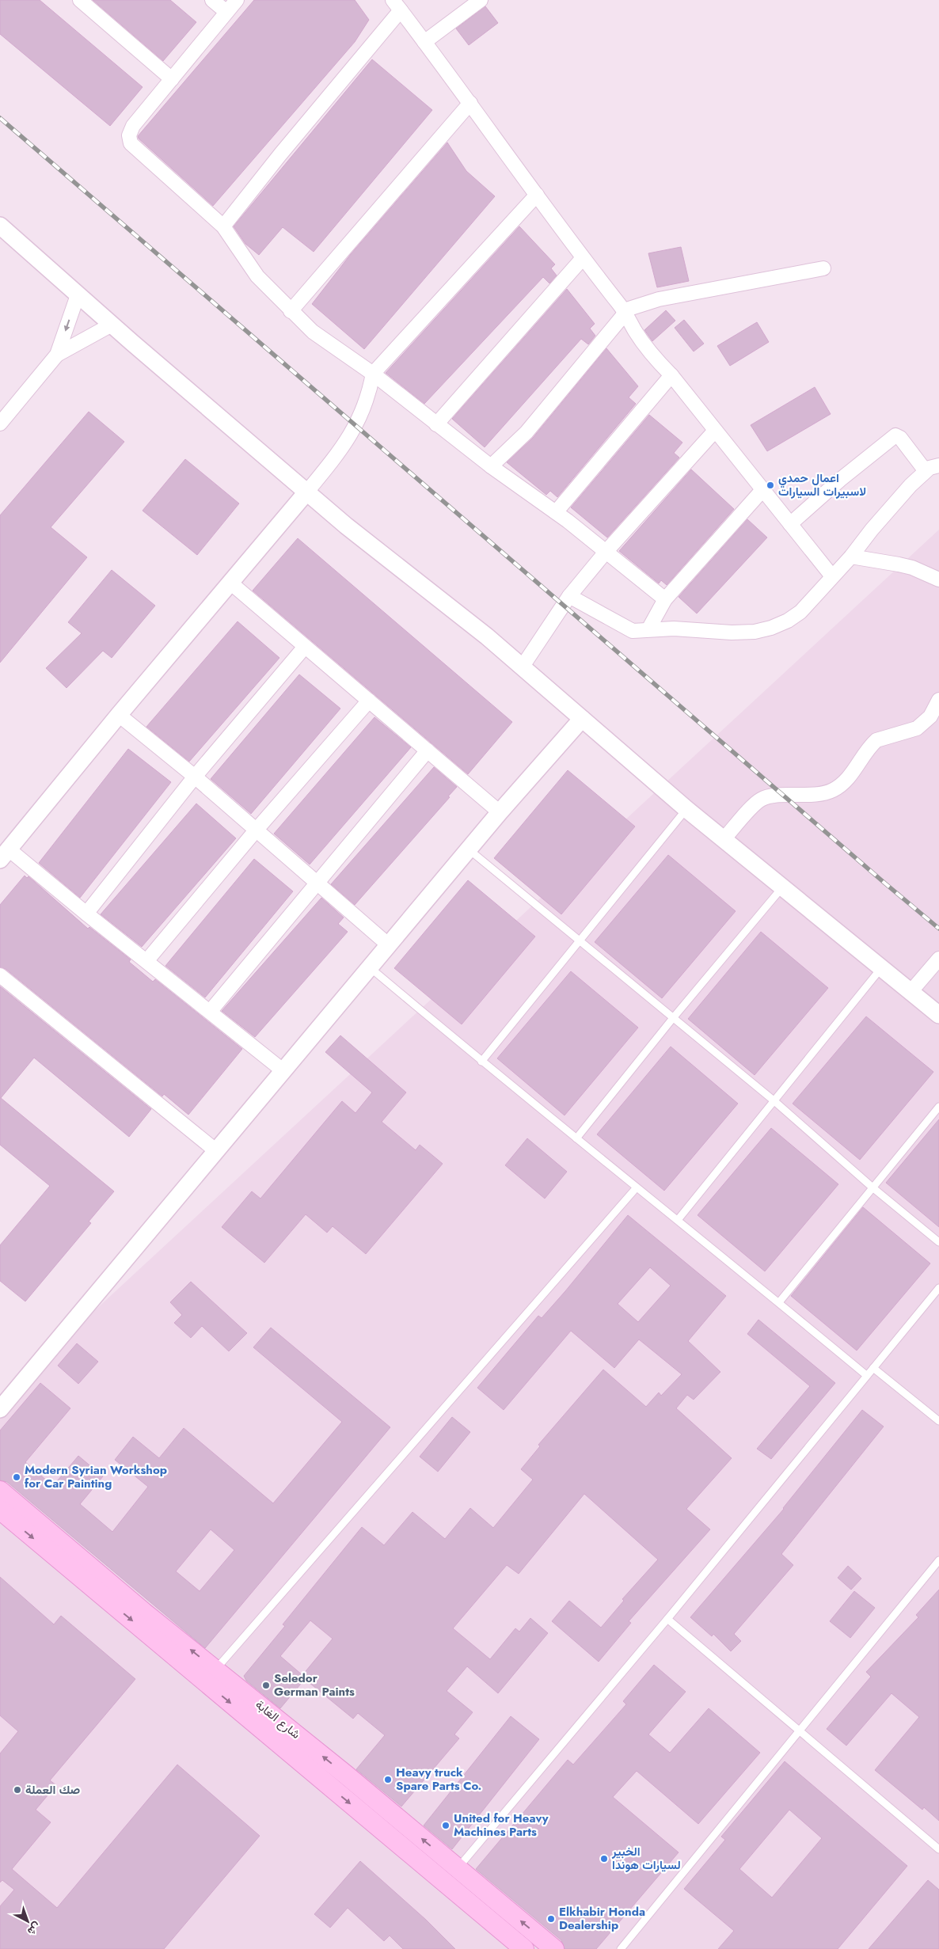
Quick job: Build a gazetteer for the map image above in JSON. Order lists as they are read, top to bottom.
{
  "streets": {
    "main road": ["شارع الغابة"]
  },
  "places": [
    "اعمال حمدي لاسبيرات السيارات",
    "Modern Syrian Workshop for Car Painting",
    "Seledor German Paints",
    "Heavy truck Spare Parts Co.",
    "صك العملة",
    "United for Heavy Machines Parts",
    "الخبير لسيارات هوندا",
    "Elkhabir Honda Dealership"
  ],
  "north": "bottom right"
}
